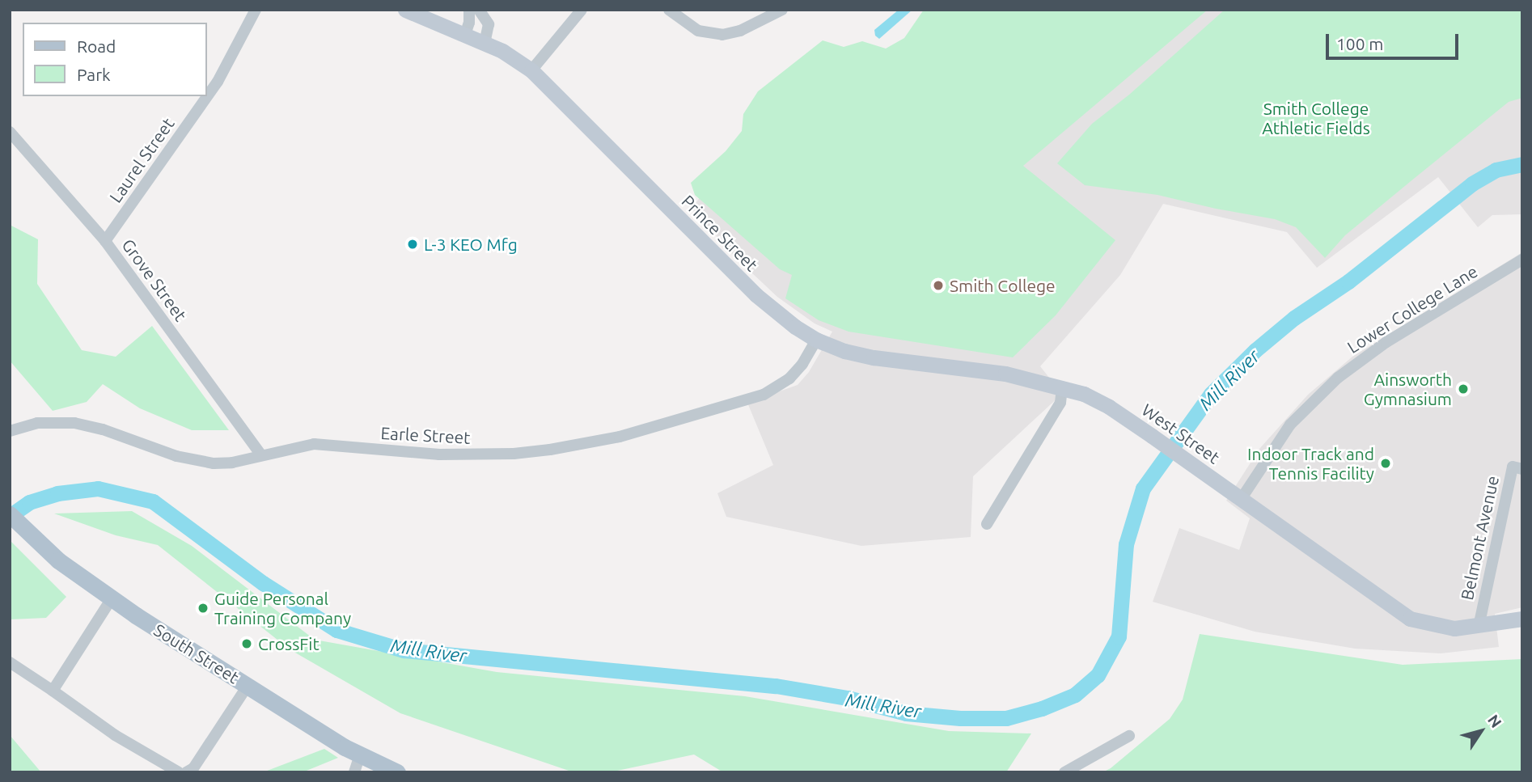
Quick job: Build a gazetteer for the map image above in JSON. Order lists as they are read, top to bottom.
{
  "streets": {
    "main road": ["Prince Street", "West Street", "South Street"],
    "street": [
      "Laurel Street",
      "Grove Street",
      "Lower College Lane",
      "Earle Street",
      "Belmont Avenue"
    ]
  },
  "crossings": [
    ["Laurel Street", "Grove Street"],
    ["Prince Street", "West Street"],
    ["Prince Street", "Earle Street"],
    ["Grove Street", "Earle Street"],
    ["Lower College Lane", "West Street"],
    ["West Street", "Belmont Avenue"]
  ],
  "water": ["Mill River"],
  "parks": ["Smith College Athletic Fields"],
  "places": [
    "L-3 KEO Mfg",
    "Smith College",
    "Ainsworth Gymnasium",
    "Indoor Track and Tennis Facility",
    "Guide Personal Training Company",
    "CrossFit"
  ],
  "legend": ["Road", "Park"],
  "scale_bar": "100 m",
  "north": "top right"
}
